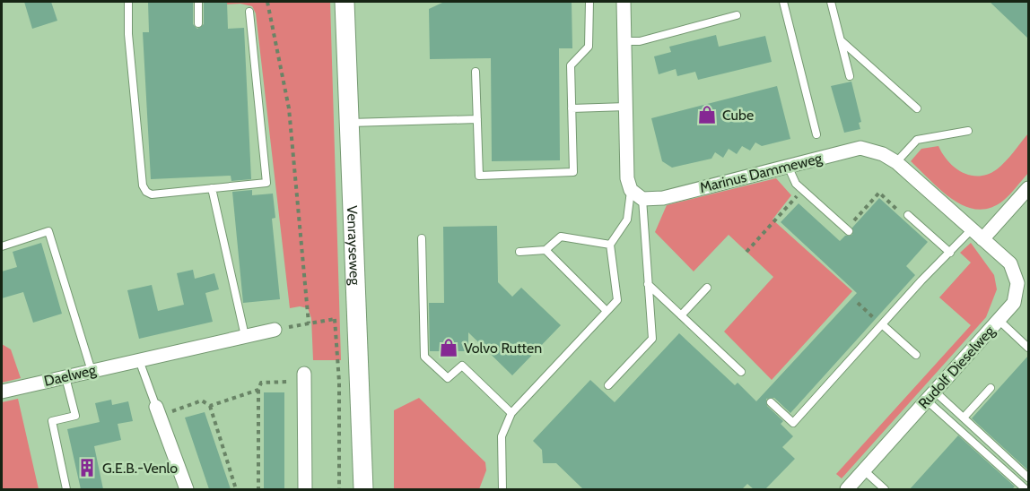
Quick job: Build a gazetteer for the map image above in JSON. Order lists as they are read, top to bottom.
{
  "streets": {
    "street": [
      "Marinus Dammeweg",
      "Venrayseweg",
      "Rudolf Dieselweg",
      "Daelweg"
    ]
  },
  "crossings": [
    ["Marinus Dammeweg", "Rudolf Dieselweg"]
  ],
  "places": {
    "shop": ["Cube", "Volvo Rutten"],
    "building": ["G.E.B.-Venlo"]
  }
}
